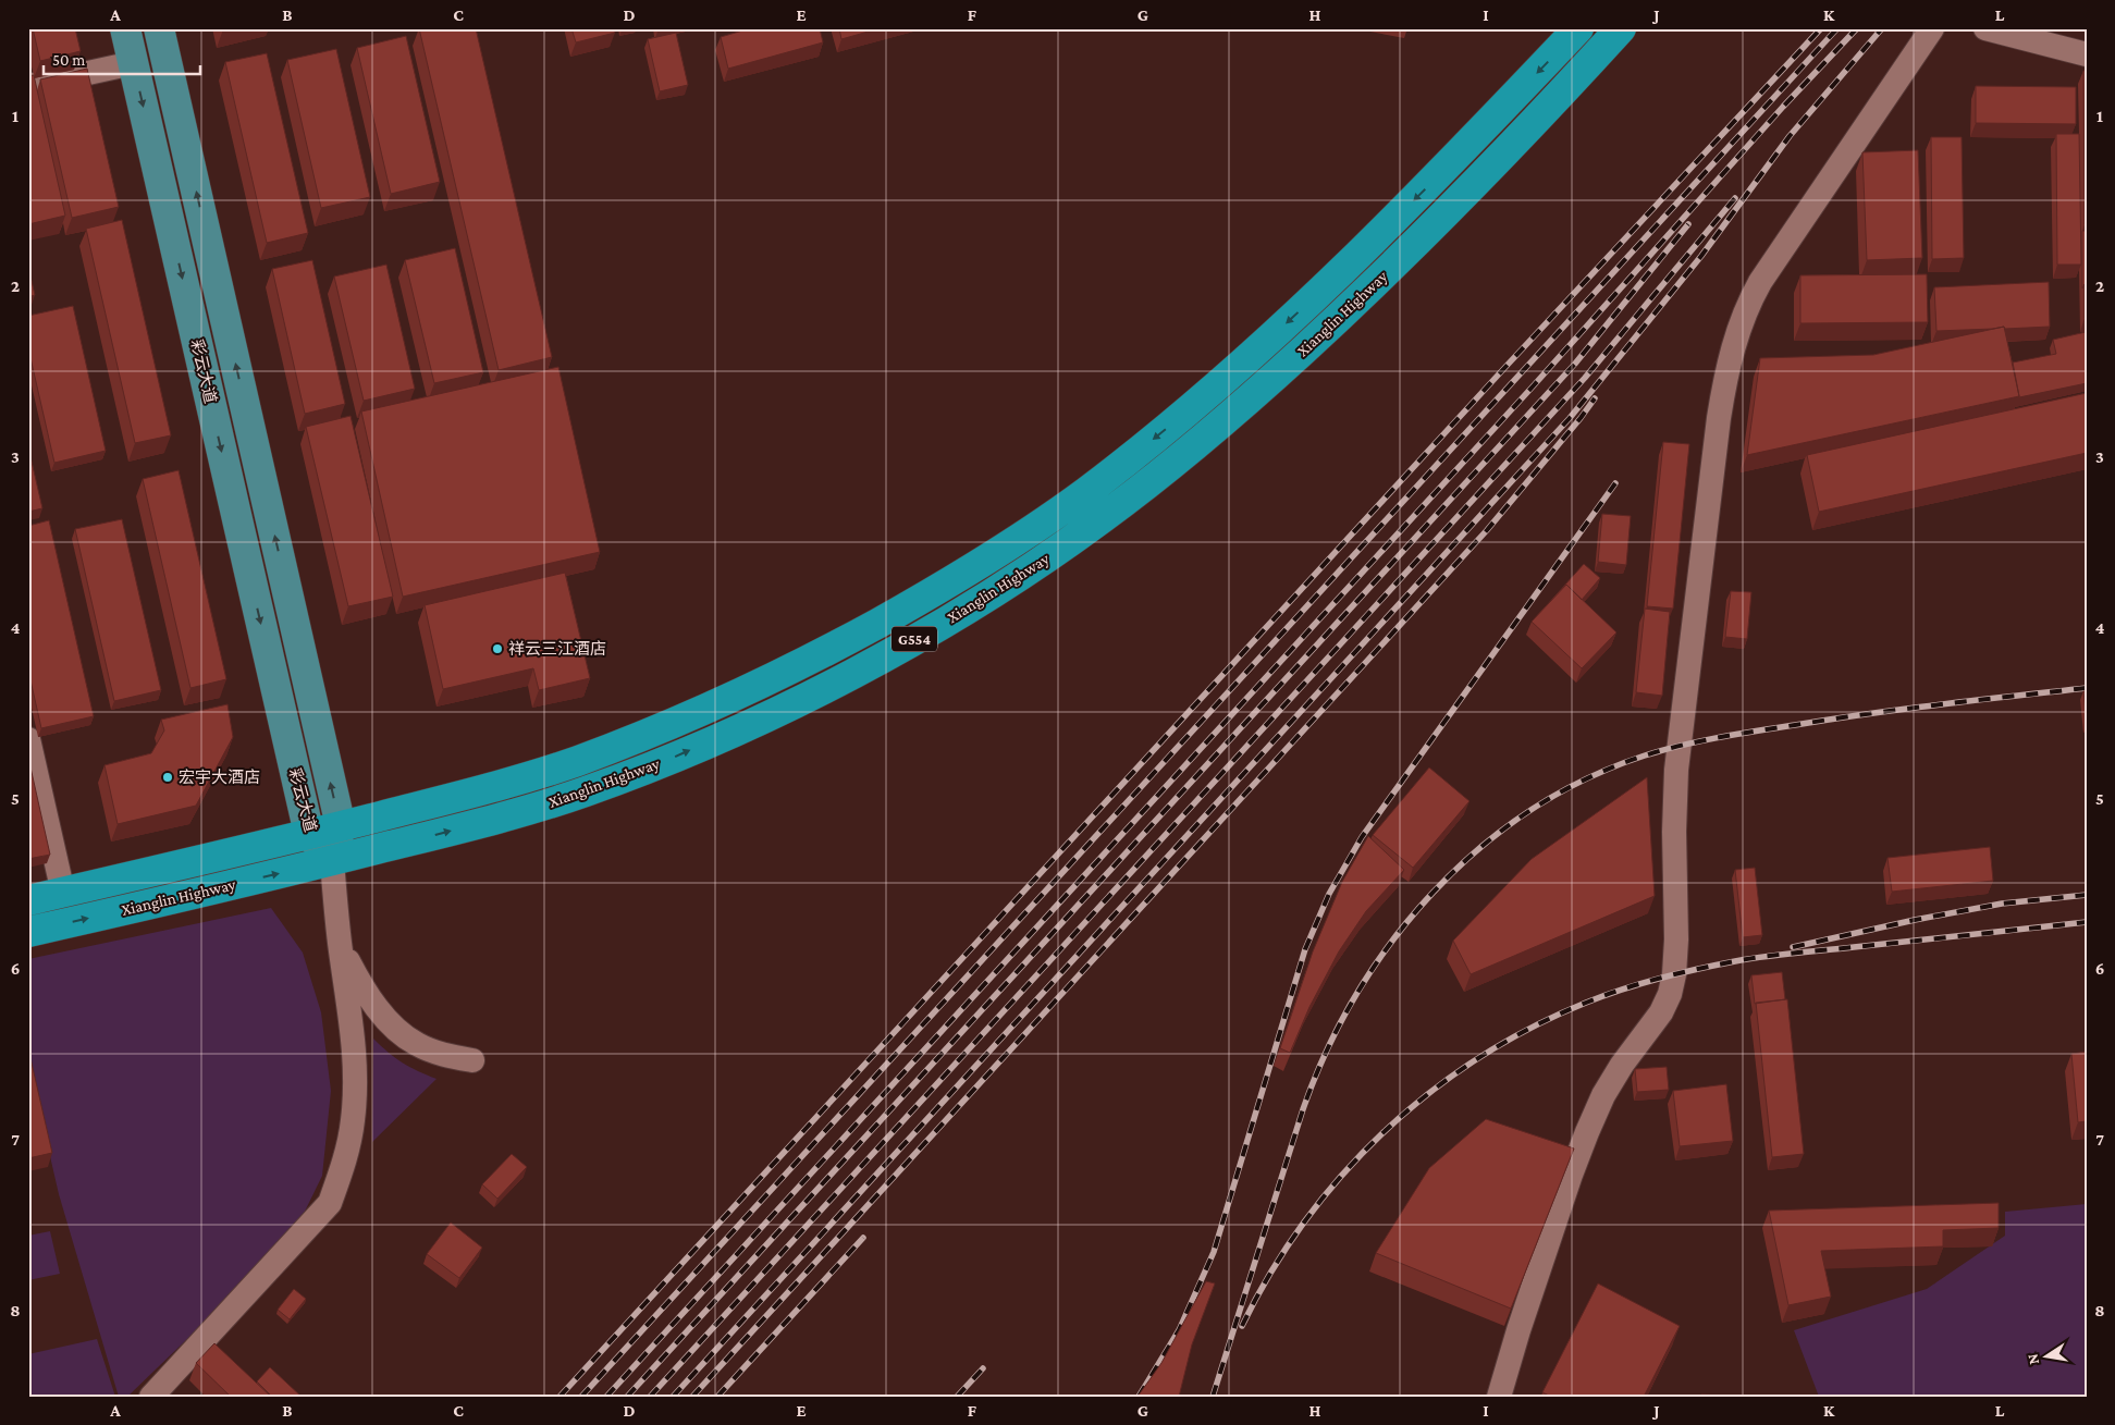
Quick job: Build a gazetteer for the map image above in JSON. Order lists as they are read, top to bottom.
{
  "streets": {
    "highway": ["Xianglin Highway", "G554"],
    "main road": ["彩云大道"]
  },
  "crossings": [
    ["Xianglin Highway", "彩云大道"]
  ],
  "places": ["祥云三江酒店", "宏宇大酒店"],
  "scale_bar": "50 m",
  "north": "left",
  "grid": {
    "columns": [
      "A",
      "B",
      "C",
      "D",
      "E",
      "F",
      "G",
      "H",
      "I",
      "J",
      "K",
      "L"
    ],
    "rows": [
      "1",
      "2",
      "3",
      "4",
      "5",
      "6",
      "7",
      "8"
    ]
  }
}
